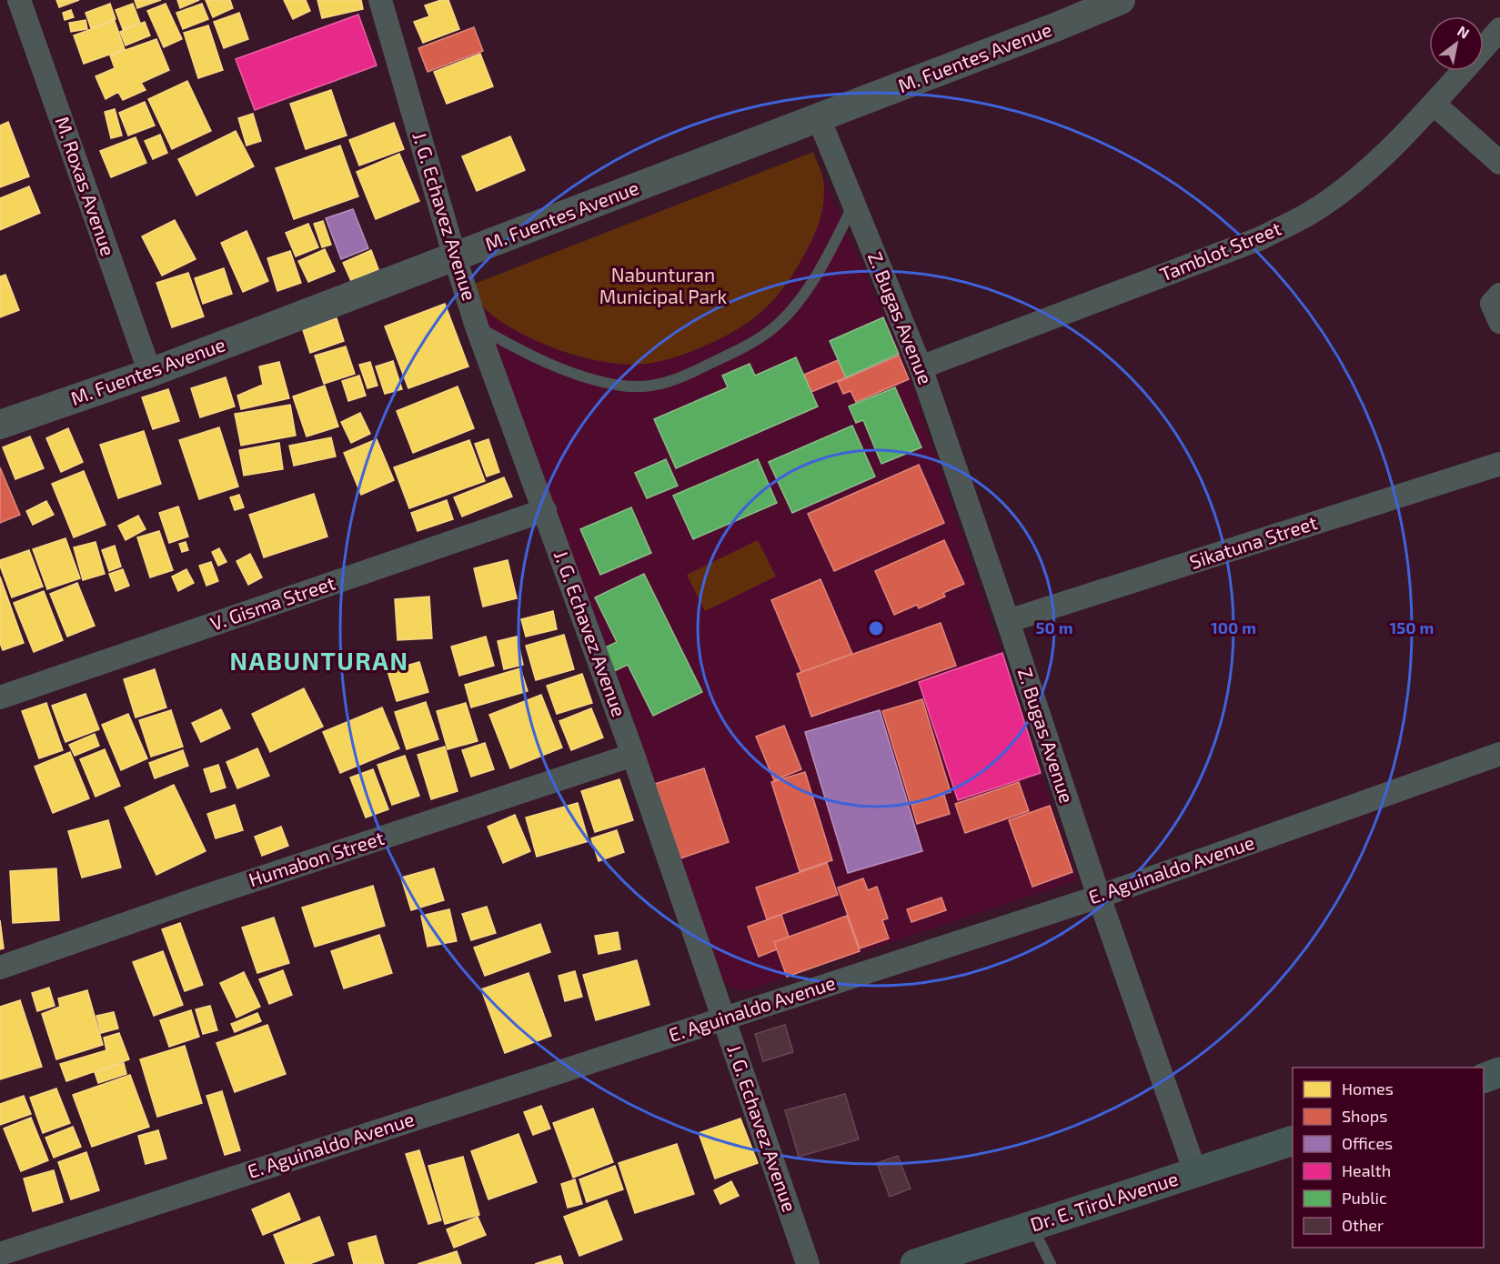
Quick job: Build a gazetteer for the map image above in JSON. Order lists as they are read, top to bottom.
{
  "streets": {
    "main road": ["Dr. E. Tirol Avenue"],
    "street": [
      "M. Fuentes Avenue",
      "M. Roxas Avenue",
      "J. G. Echavez Avenue",
      "Tamblot Street",
      "Z. Bugas Avenue",
      "Sikatuna Street",
      "V. Gisma Street",
      "Humabon Street",
      "E. Aguinaldo Avenue"
    ]
  },
  "crossings": [
    ["M. Fuentes Avenue", "M. Roxas Avenue"],
    ["M. Fuentes Avenue", "J. G. Echavez Avenue"],
    ["M. Fuentes Avenue", "Z. Bugas Avenue"],
    ["J. G. Echavez Avenue", "V. Gisma Street"],
    ["J. G. Echavez Avenue", "Humabon Street"],
    ["J. G. Echavez Avenue", "E. Aguinaldo Avenue"],
    ["Tamblot Street", "Z. Bugas Avenue"],
    ["Z. Bugas Avenue", "Sikatuna Street"],
    ["Z. Bugas Avenue", "E. Aguinaldo Avenue"],
    ["Z. Bugas Avenue", "Dr. E. Tirol Avenue"]
  ],
  "districts": ["NABUNTURAN"],
  "parks": ["Nabunturan Municipal Park"],
  "legend": [
    "Homes",
    "Shops",
    "Offices",
    "Health",
    "Public",
    "Other"
  ],
  "north": "top right",
  "rings": ["50 m", "100 m", "150 m"]
}
